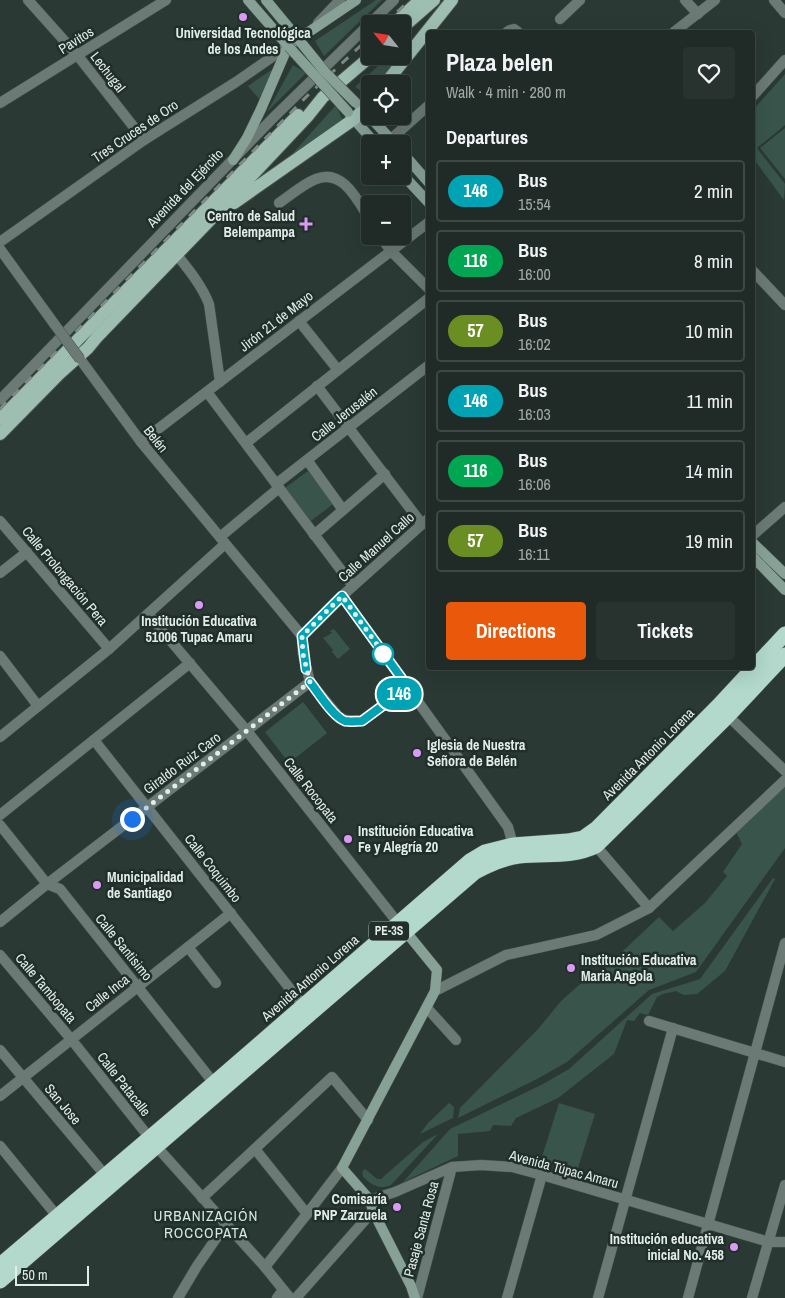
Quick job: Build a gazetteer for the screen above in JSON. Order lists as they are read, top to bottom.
{
  "streets": {
    "highway": ["Avenida Antonio Lorena", "PE-3S"],
    "main road": ["Avenida del Ejército"],
    "street": [
      "Pavitos",
      "Lechugal",
      "Tres Cruces de Oro",
      "Jirón 21 de Mayo",
      "Calle Jerusalén",
      "Belén",
      "Calle Manuel Callo",
      "Calle Prolongación Pera",
      "Giraldo Ruiz Caro",
      "Calle Rocopata",
      "Calle Coquimbo",
      "Calle Santisimo",
      "Calle Tambopata",
      "Calle Inca",
      "Calle Patacalle",
      "San Jose",
      "Avenida Túpac Amaru",
      "Pasaje Santa Rosa"
    ]
  },
  "crossings": [
    ["Pavitos", "Lechugal"],
    ["Lechugal", "Tres Cruces de Oro"],
    ["Jirón 21 de Mayo", "Belén"],
    ["Calle Jerusalén", "Belén"],
    ["Belén", "Calle Manuel Callo"],
    ["Avenida Antonio Lorena", "Calle Rocopata"],
    ["Avenida Antonio Lorena", "Calle Coquimbo"],
    ["Avenida Antonio Lorena", "Calle Santisimo"],
    ["Avenida Antonio Lorena", "Calle Patacalle"],
    ["Avenida Antonio Lorena", "San Jose"],
    ["Giraldo Ruiz Caro", "Calle Rocopata"],
    ["Giraldo Ruiz Caro", "Calle Coquimbo"],
    ["Giraldo Ruiz Caro", "Calle Santisimo"],
    ["Calle Coquimbo", "Calle Inca"],
    ["Calle Santisimo", "Calle Inca"],
    ["Calle Tambopata", "Calle Inca"],
    ["Calle Tambopata", "Calle Patacalle"],
    ["Calle Inca", "Calle Patacalle"],
    ["Calle Inca", "San Jose"],
    ["Avenida Túpac Amaru", "Pasaje Santa Rosa"]
  ],
  "districts": ["URBANIZACIÓN ROCCOPATA"],
  "places": {
    "other": [
      "Universidad Tecnológica de los Andes",
      "Institución Educativa 51006 Tupac Amaru",
      "Iglesia de Nuestra Señora de Belén",
      "Institución Educativa Fe y Alegría 20",
      "Municipalidad de Santiago",
      "Institución Educativa Maria Angola",
      "Comisaría PNP Zarzuela",
      "Institución educativa inicial No. 458"
    ],
    "health": ["Centro de Salud Belempampa"]
  },
  "lines": ["bus line 146"],
  "scale_bar": "50 m",
  "north": "top left",
  "page": {
    "on_map": "146",
    "map_buttons": ["+", "−"],
    "heading": [
      ["Plaza belen", "Walk · 4 min · 280 m"],
      "Departures"
    ],
    "list": [
      {
        "mark": "146",
        "name": "Bus",
        "note": "15:54",
        "value": "2 min"
      },
      {
        "mark": "116",
        "name": "Bus",
        "note": "16:00",
        "value": "8 min"
      },
      {
        "mark": "57",
        "name": "Bus",
        "note": "16:02",
        "value": "10 min"
      },
      {
        "mark": "146",
        "name": "Bus",
        "note": "16:03",
        "value": "11 min"
      },
      {
        "mark": "116",
        "name": "Bus",
        "note": "16:06",
        "value": "14 min"
      },
      {
        "mark": "57",
        "name": "Bus",
        "note": "16:11",
        "value": "19 min"
      }
    ],
    "buttons": ["Directions", "Tickets"],
    "scale": "50 m"
  }
}
